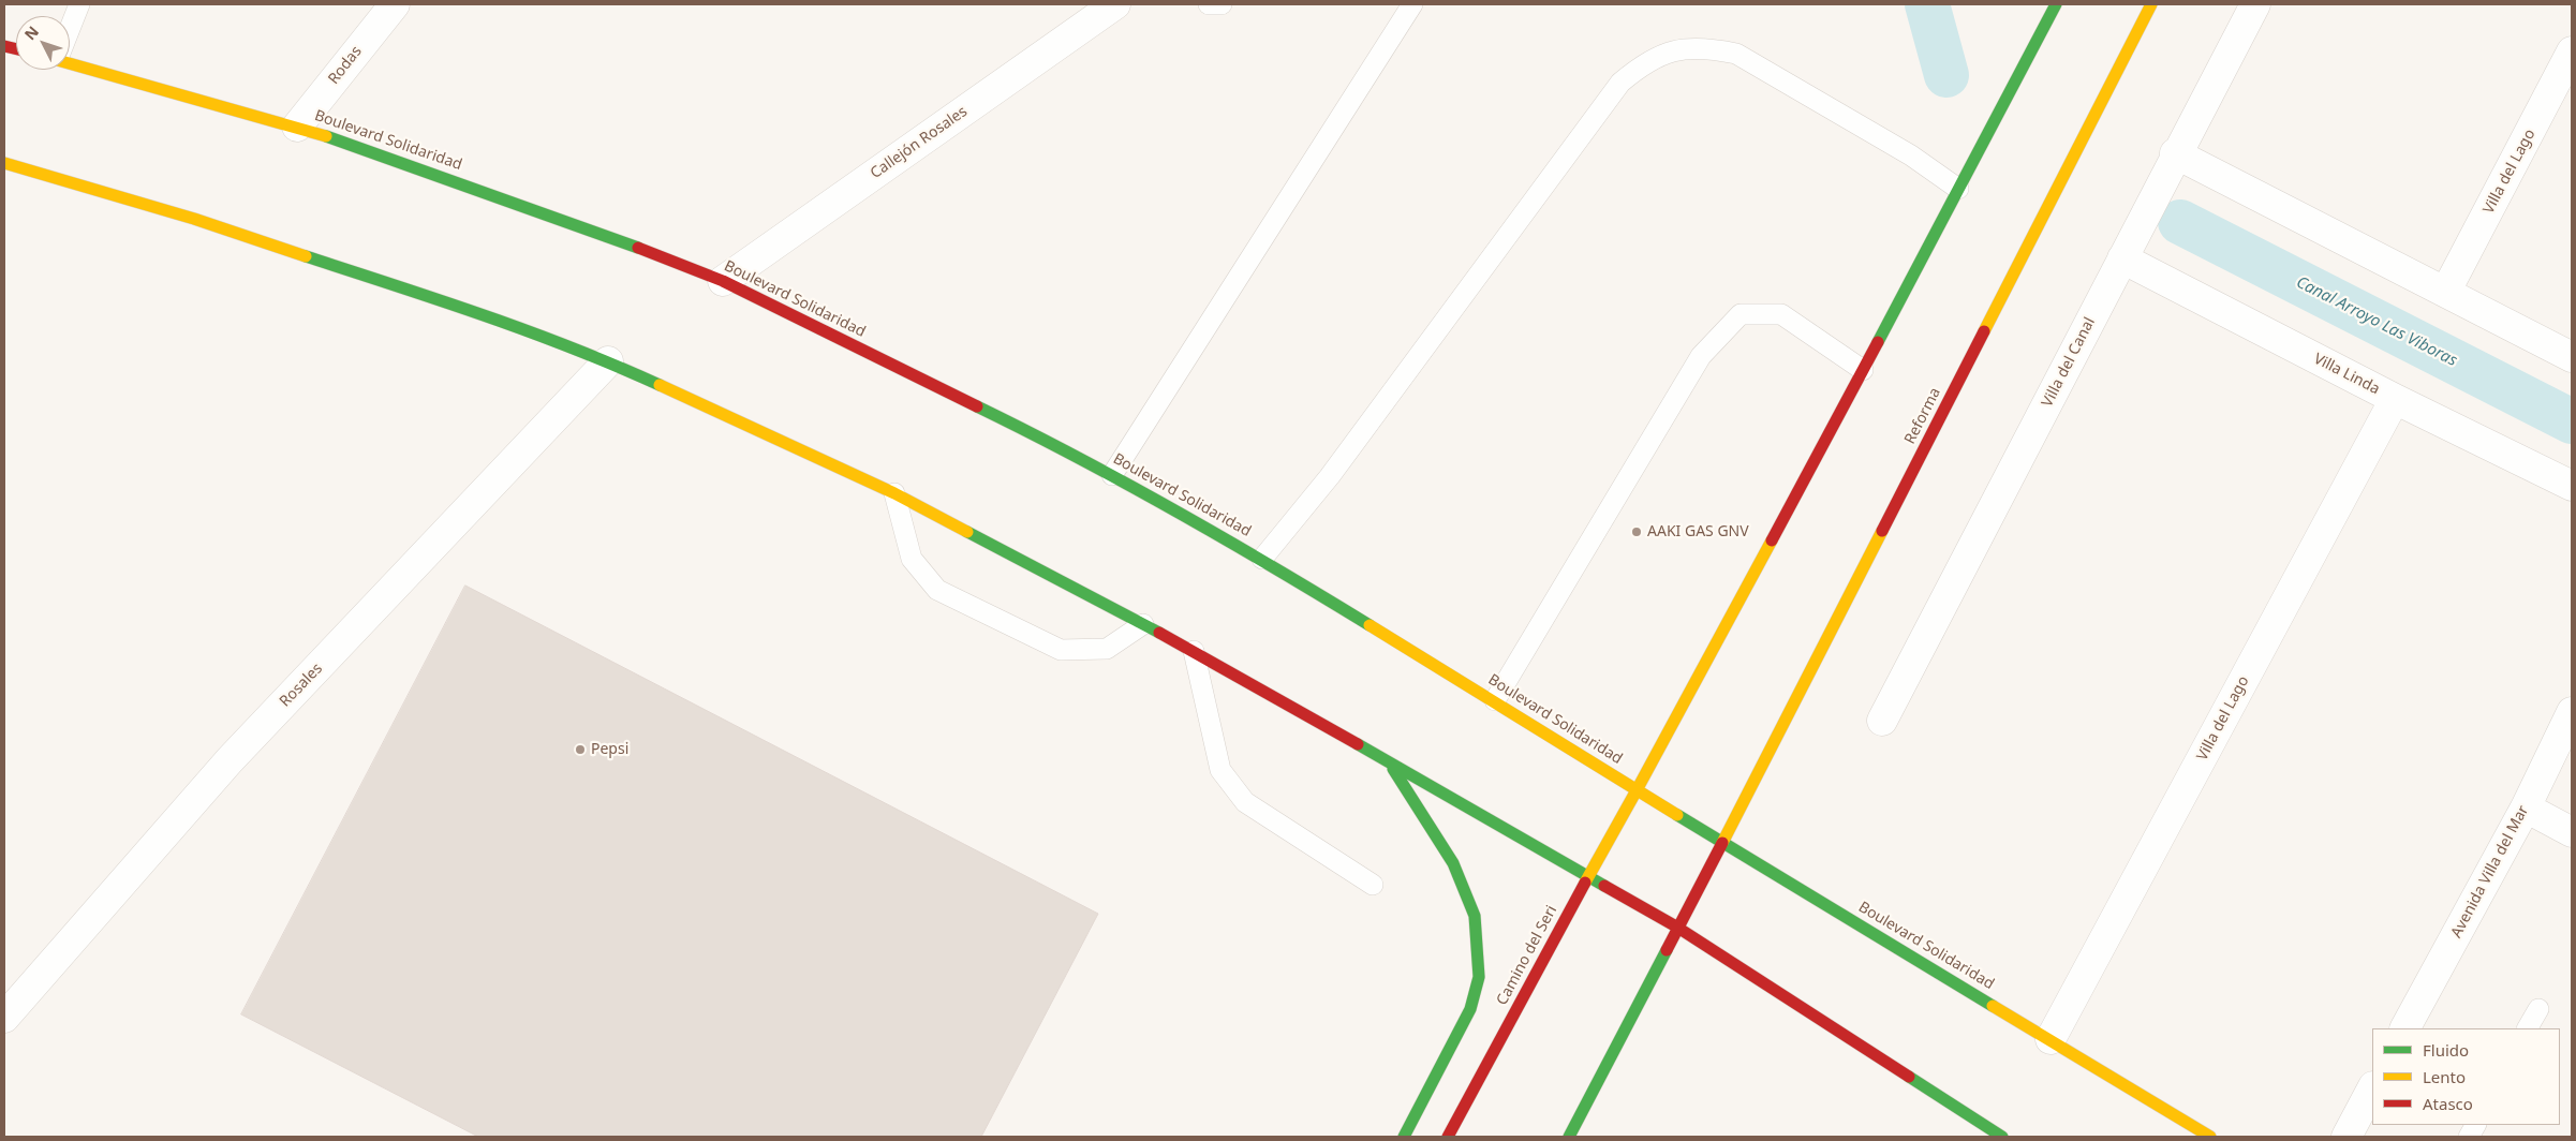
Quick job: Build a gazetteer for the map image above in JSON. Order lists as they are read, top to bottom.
{
  "streets": {
    "main road": ["Boulevard Solidaridad", "Reforma", "Camino del Seri"],
    "street": [
      "Rodas",
      "Callejón Rosales",
      "Villa del Lago",
      "Villa del Canal",
      "Villa Linda",
      "Rosales",
      "Avenida Villa del Mar"
    ]
  },
  "crossings": [
    ["Rodas", "Boulevard Solidaridad"],
    ["Boulevard Solidaridad", "Callejón Rosales"],
    ["Boulevard Solidaridad", "Villa del Lago"],
    ["Boulevard Solidaridad", "Reforma"],
    ["Boulevard Solidaridad", "Camino del Seri"],
    ["Villa del Lago", "Villa Linda"],
    ["Villa del Canal", "Villa Linda"]
  ],
  "water": ["Canal Arroyo Las Viboras"],
  "places": ["AAKI GAS GNV", "Pepsi"],
  "legend": ["Fluido", "Lento", "Atasco"],
  "north": "top left"
}
